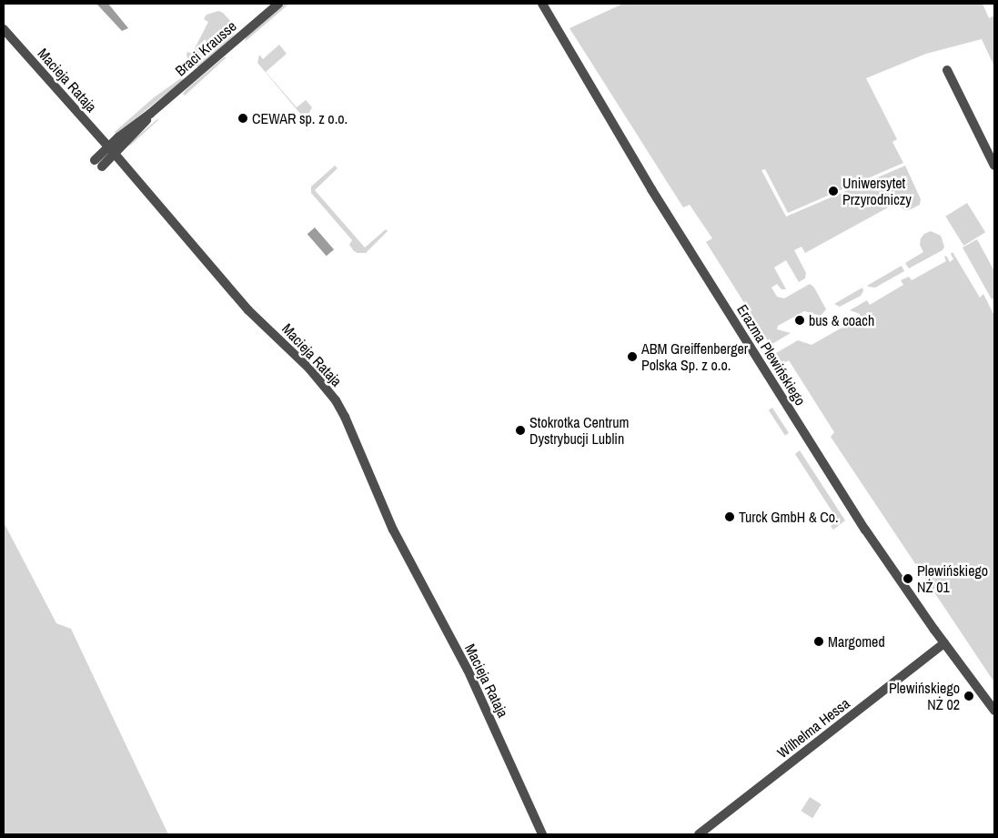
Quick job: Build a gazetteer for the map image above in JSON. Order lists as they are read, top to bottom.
{
  "streets": {
    "street": [
      "Braci Krausse",
      "Macieja Rataja",
      "Erazma Plewińskiego",
      "Wilhelma Hessa"
    ]
  },
  "crossings": [
    ["Braci Krausse", "Macieja Rataja"],
    ["Erazma Plewińskiego", "Wilhelma Hessa"]
  ],
  "places": [
    "CEWAR sp. z o.o.",
    "Uniwersytet Przyrodniczy",
    "bus & coach",
    "ABM Greiffenberger Polska Sp. z o.o.",
    "Stokrotka Centrum Dystrybucji Lublin",
    "Turck GmbH & Co.",
    "Plewińskiego NŻ 01",
    "Margomed",
    "Plewińskiego NŻ 02"
  ]
}
